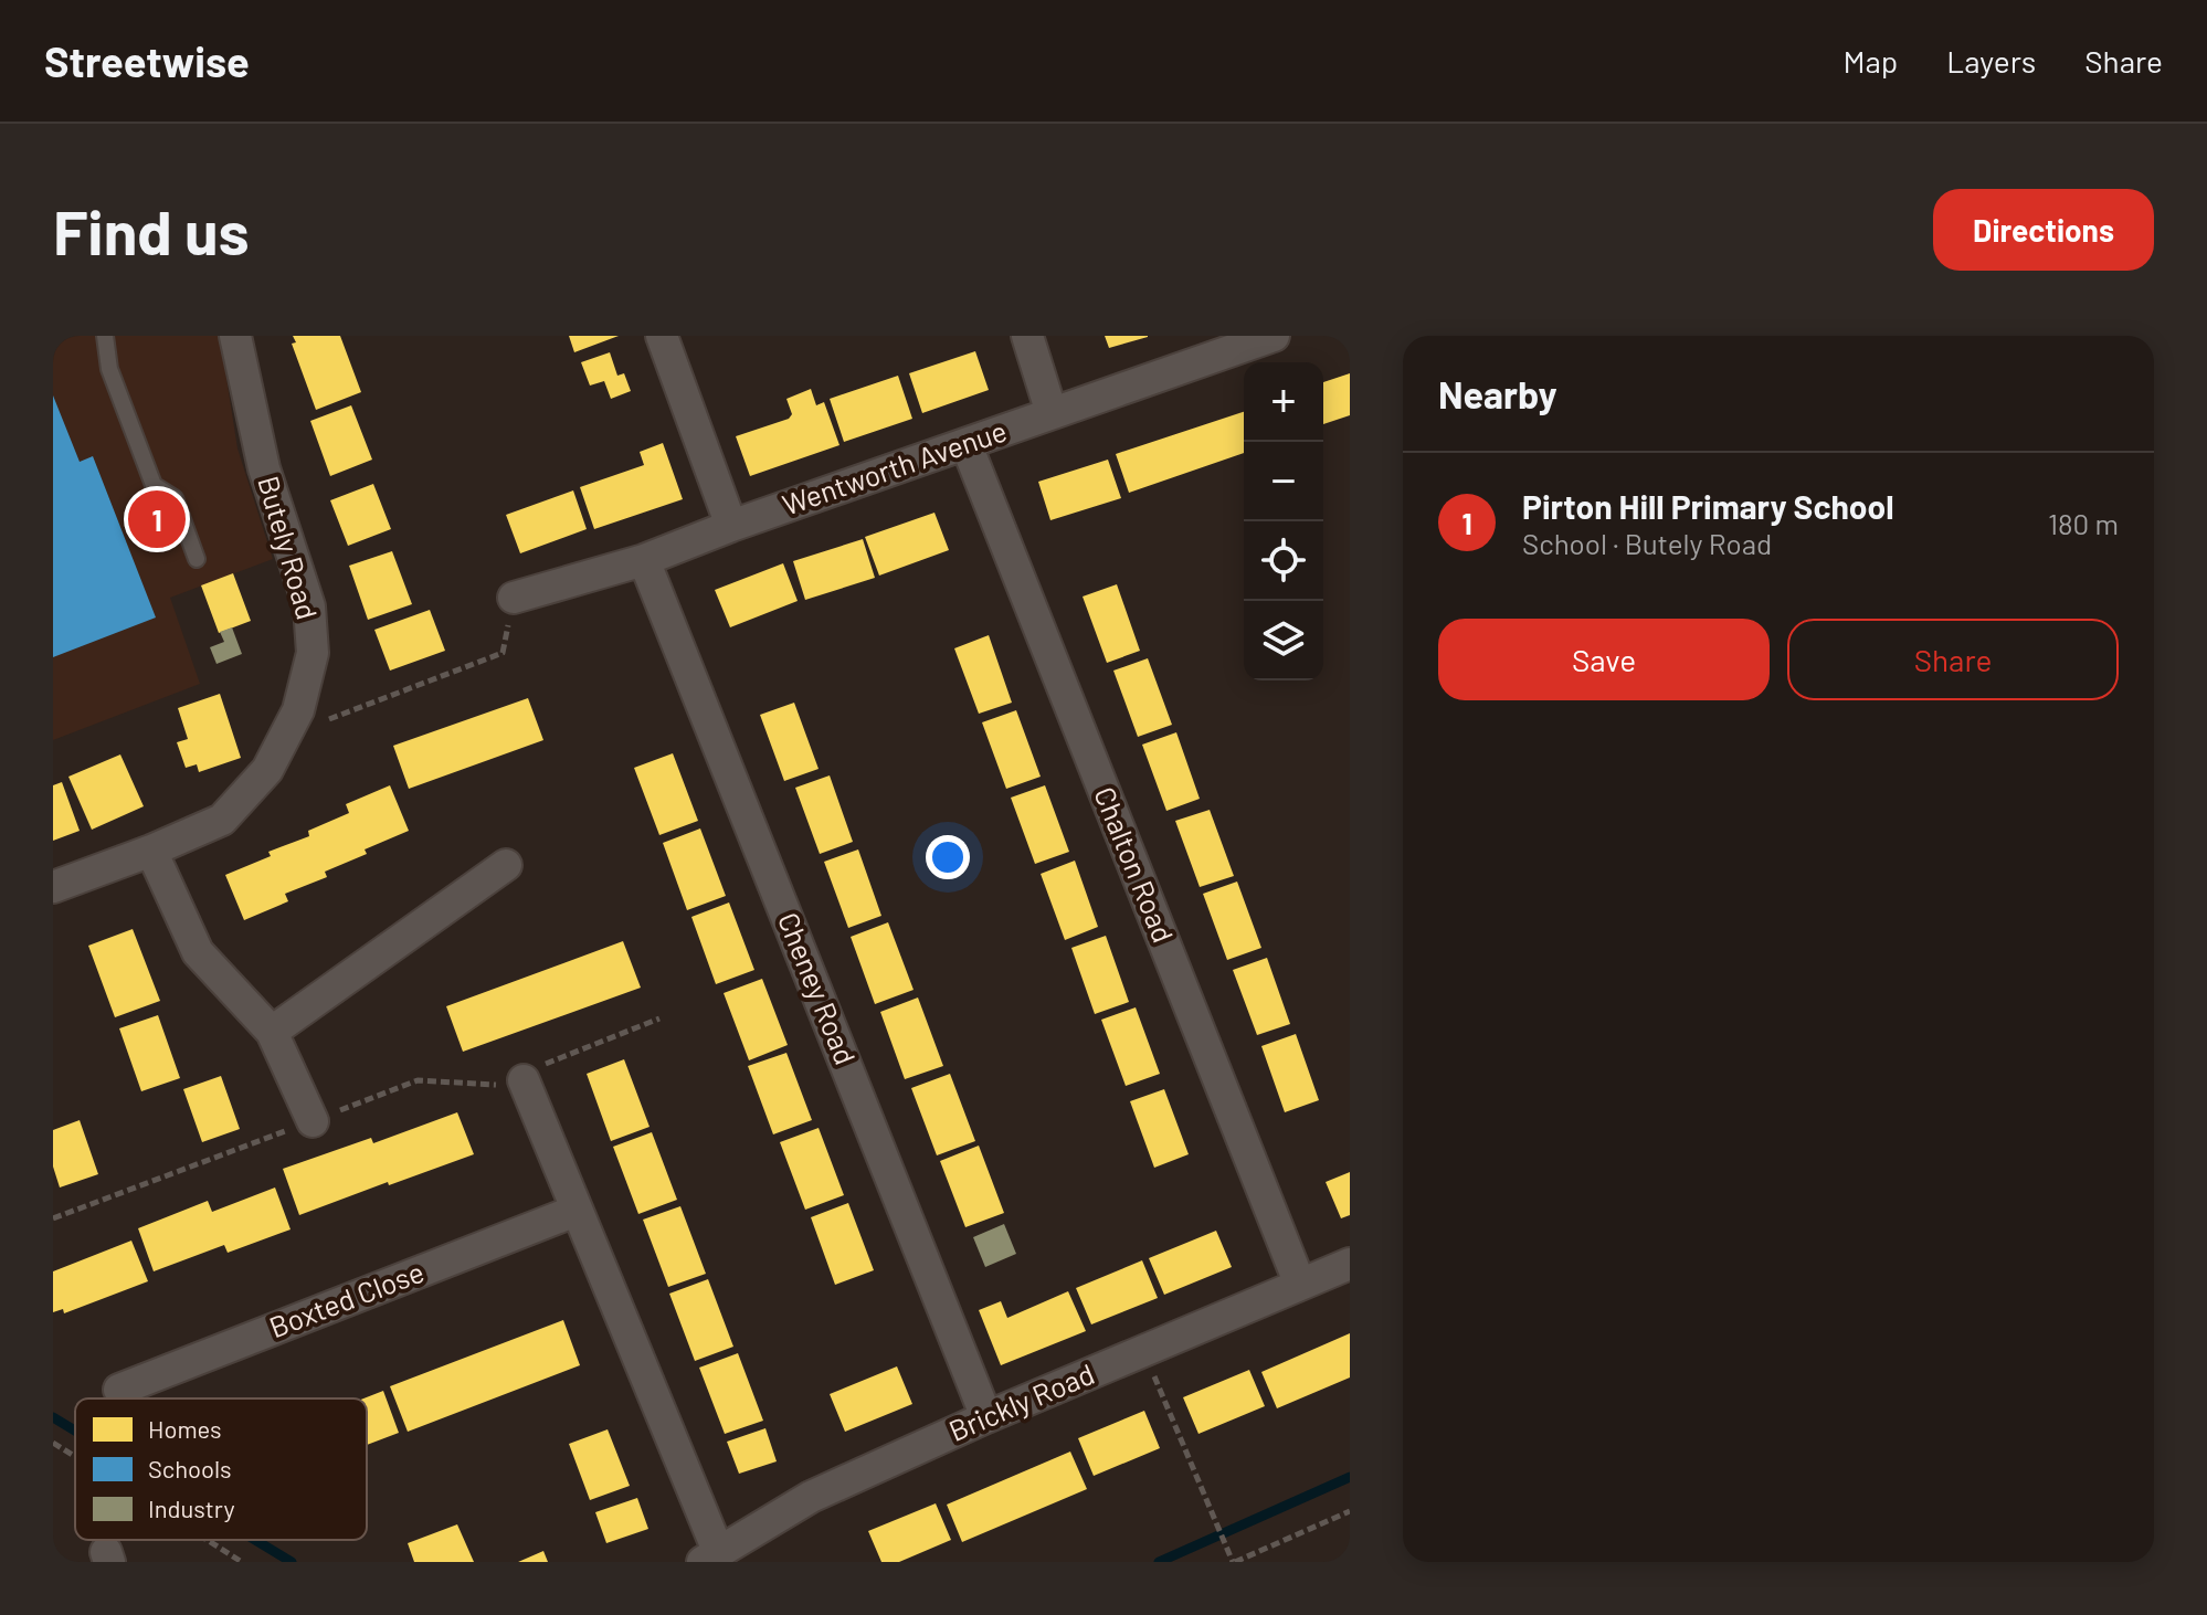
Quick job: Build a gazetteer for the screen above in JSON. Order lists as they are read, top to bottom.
{
  "streets": {
    "street": [
      "Wentworth Avenue",
      "Butely Road",
      "Chalton Road",
      "Cheney Road",
      "Boxted Close",
      "Brickly Road"
    ]
  },
  "crossings": [
    ["Wentworth Avenue", "Chalton Road"],
    ["Wentworth Avenue", "Cheney Road"],
    ["Chalton Road", "Brickly Road"],
    ["Cheney Road", "Brickly Road"]
  ],
  "legend": ["Homes", "Schools", "Industry"],
  "page": {
    "header": "Streetwise",
    "nav": ["Map", "Layers", "Share"],
    "buttons": [
      "Directions",
      ["Save", "Share"]
    ],
    "title": "Find us",
    "heading": "Nearby",
    "map_buttons": ["+", "−"],
    "list": [
      {
        "mark": "1",
        "name": "Pirton Hill Primary School",
        "note": "School · Butely Road",
        "value": "180 m"
      }
    ],
    "pins": "1"
  }
}
